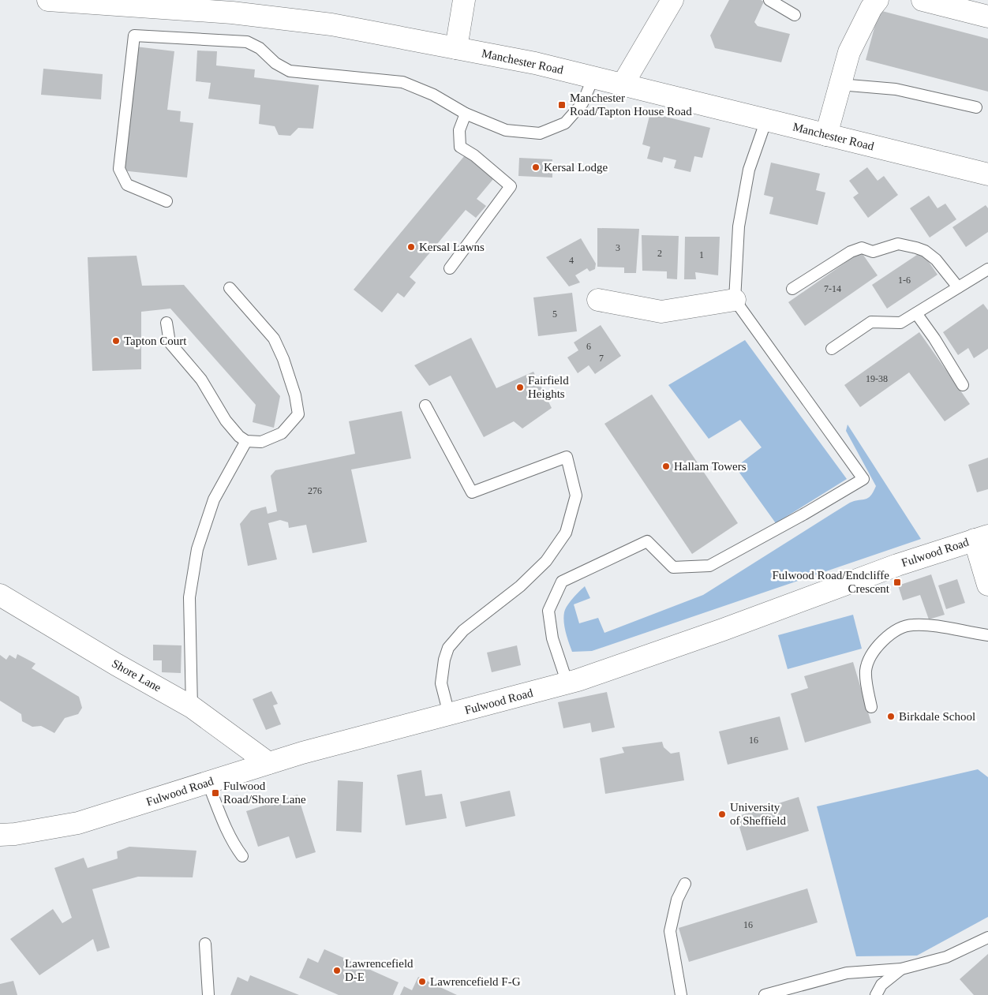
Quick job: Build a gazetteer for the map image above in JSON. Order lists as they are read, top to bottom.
{
  "streets": {
    "street": ["Manchester Road", "Fulwood Road", "Shore Lane"]
  },
  "crossings": [
    ["Fulwood Road", "Shore Lane"]
  ],
  "places": {
    "transit": ["Manchester Road/Tapton House Road", "Fulwood Road/Endcliffe Crescent", "Fulwood Road/Shore Lane"],
    "other": [
      "Kersal Lodge",
      "Kersal Lawns",
      "Tapton Court",
      "Fairfield Heights",
      "Hallam Towers",
      "Birkdale School",
      "University of Sheffield",
      "Lawrencefield D-E",
      "Lawrencefield F-G"
    ]
  },
  "house_numbers": [
    "3",
    "2",
    "1",
    "4",
    "1-6",
    "7-14",
    "5",
    "6",
    "7",
    "19-38",
    "276",
    "16",
    "16"
  ]
}
